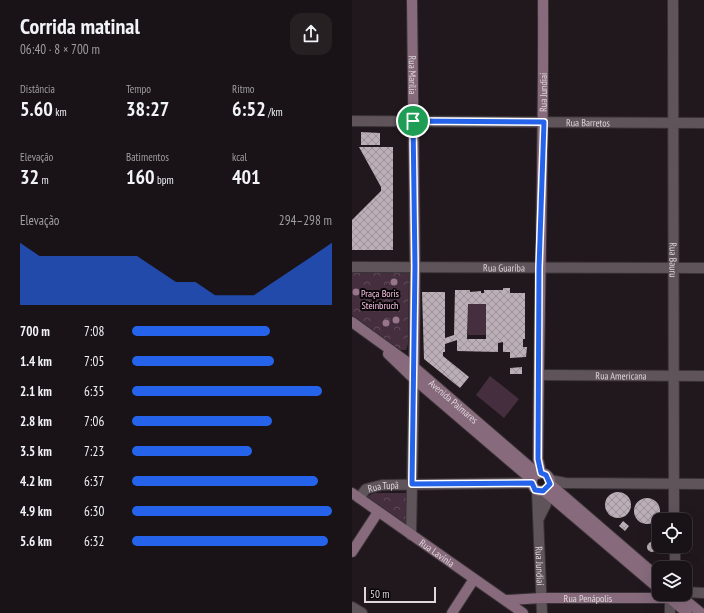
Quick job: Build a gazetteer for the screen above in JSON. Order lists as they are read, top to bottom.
{
  "streets": {
    "main road": [
      "Rua Marília",
      "Rua Jundiaí",
      "Avenida Palmares",
      "Rua Lavínia",
      "Rua Penápolis"
    ],
    "street": [
      "Rua Barretos",
      "Rua Bauru",
      "Rua Guaríba",
      "Rua Americana",
      "Rua Tupã"
    ]
  },
  "crossings": [
    ["Rua Marília", "Rua Barretos"],
    ["Rua Marília", "Rua Guaríba"],
    ["Rua Marília", "Avenida Palmares"],
    ["Rua Jundiaí", "Rua Barretos"],
    ["Rua Jundiaí", "Rua Guaríba"],
    ["Rua Jundiaí", "Rua Americana"],
    ["Rua Jundiaí", "Avenida Palmares"],
    ["Rua Jundiaí", "Rua Tupã"],
    ["Rua Jundiaí", "Rua Penápolis"],
    ["Rua Barretos", "Rua Bauru"],
    ["Rua Bauru", "Rua Guaríba"],
    ["Rua Bauru", "Rua Americana"],
    ["Rua Bauru", "Rua Tupã"],
    ["Avenida Palmares", "Rua Tupã"],
    ["Rua Tupã", "Rua Lavínia"],
    ["Rua Lavínia", "Rua Penápolis"]
  ],
  "parks": ["Praça Boris Steinbruch"],
  "scale_bar": "50 m",
  "page": {
    "heading": ["Corrida matinal", "06:40 · 8 × 700 m"],
    "stats": [
      ["Distância", "5.60 km"],
      ["Tempo", "38:27"],
      ["Ritmo", "6:52 /km"],
      ["Elevação", "32 m"],
      ["Batimentos", "160 bpm"],
      ["kcal", "401"]
    ],
    "chart": ["Elevação", "294–298 m"],
    "list": [
      {
        "name": "700 m",
        "note": "7:08"
      },
      {
        "name": "1.4 km",
        "note": "7:05"
      },
      {
        "name": "2.1 km",
        "note": "6:35"
      },
      {
        "name": "2.8 km",
        "note": "7:06"
      },
      {
        "name": "3.5 km",
        "note": "7:23"
      },
      {
        "name": "4.2 km",
        "note": "6:37"
      },
      {
        "name": "4.9 km",
        "note": "6:30"
      },
      {
        "name": "5.6 km",
        "note": "6:32"
      }
    ],
    "scale": "50 m"
  }
}
